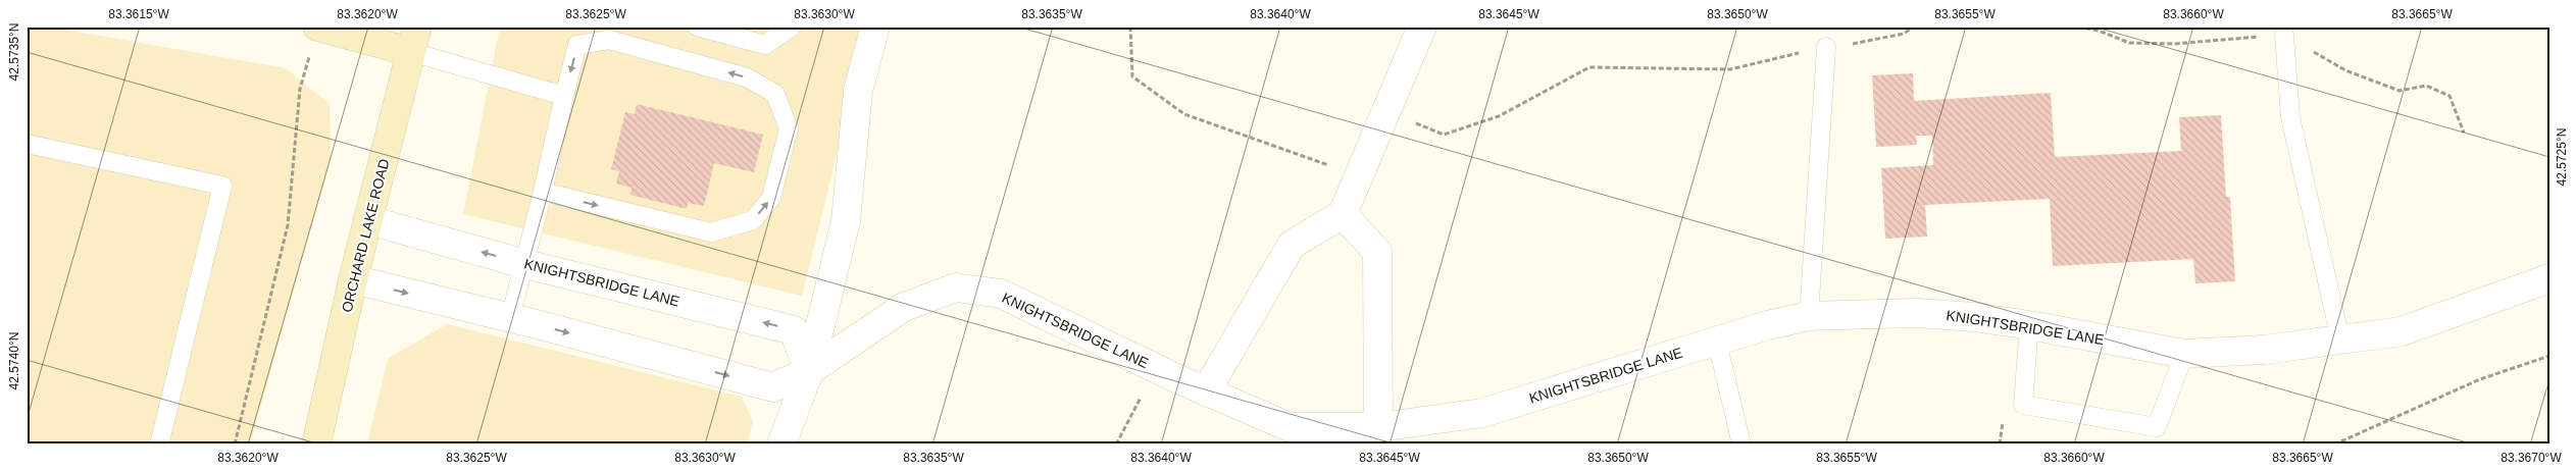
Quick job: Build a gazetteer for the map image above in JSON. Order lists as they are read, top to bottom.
{
  "streets": {
    "main road": ["ORCHARD LAKE ROAD"],
    "street": ["KNIGHTSBRIDGE LANE"]
  },
  "crossings": [
    ["ORCHARD LAKE ROAD", "KNIGHTSBRIDGE LANE"]
  ],
  "coordinates": [
    "83.3615°W",
    "83.3620°W",
    "83.3625°W",
    "83.3630°W",
    "83.3635°W",
    "83.3640°W",
    "83.3645°W",
    "83.3650°W",
    "83.3655°W",
    "83.3660°W",
    "83.3665°W",
    "42.5735°N",
    "42.5725°N",
    "42.5740°N",
    "83.3670°W"
  ]
}
